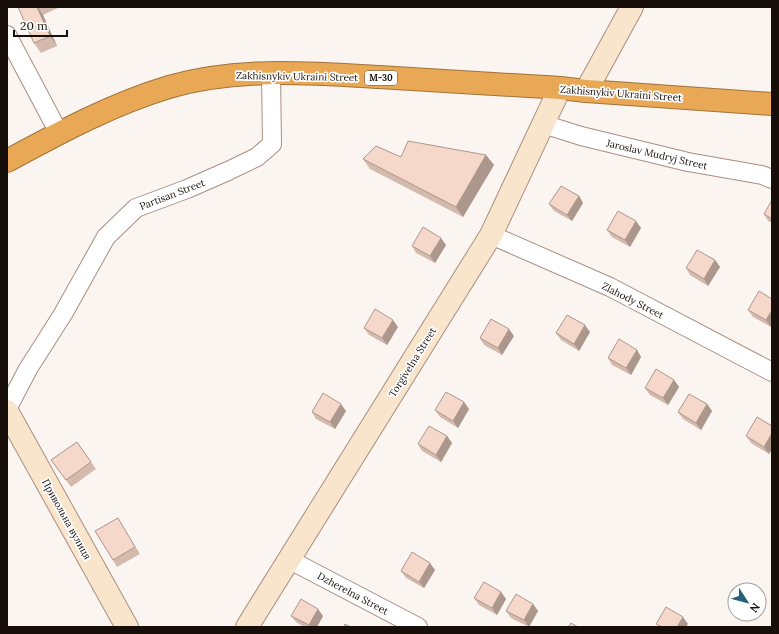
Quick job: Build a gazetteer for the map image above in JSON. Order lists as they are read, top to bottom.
{
  "streets": {
    "highway": ["Zakhisnykiv Ukraini Street", "М-30"],
    "street": [
      "Jaroslav Mudryj Street",
      "Partisan Street",
      "Zlahody Street",
      "Torgivelna Street",
      "Привольна вулиця",
      "Dzherelna Street"
    ]
  },
  "crossings": [
    ["Zakhisnykiv Ukraini Street", "Partisan Street"],
    ["Zakhisnykiv Ukraini Street", "Torgivelna Street"],
    ["Jaroslav Mudryj Street", "Torgivelna Street"],
    ["Partisan Street", "Привольна вулиця"],
    ["Zlahody Street", "Torgivelna Street"],
    ["Torgivelna Street", "Dzherelna Street"]
  ],
  "scale_bar": "20 m",
  "north": "bottom right"
}
